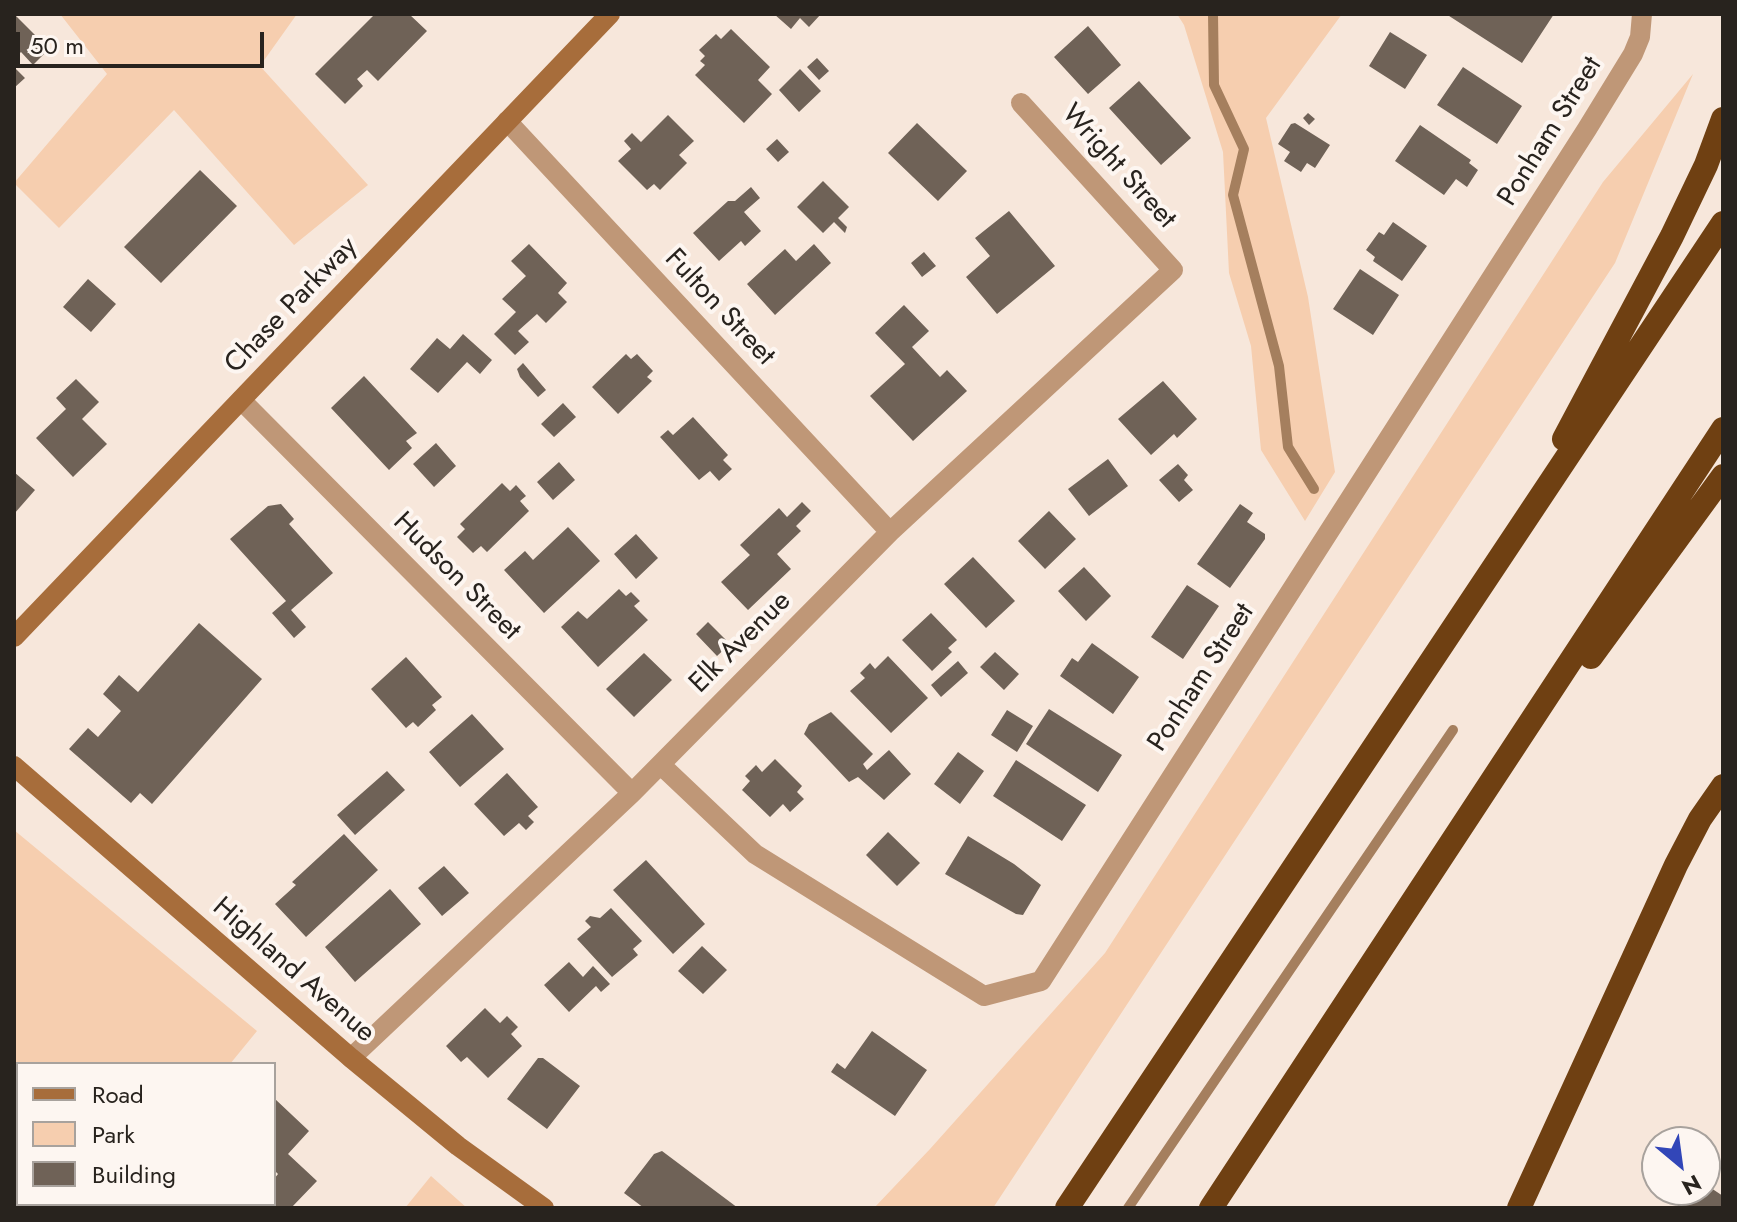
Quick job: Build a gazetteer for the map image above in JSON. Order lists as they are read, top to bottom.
{
  "streets": {
    "main road": ["Chase Parkway", "Highland Avenue"],
    "street": [
      "Ponham Street",
      "Wright Street",
      "Fulton Street",
      "Hudson Street",
      "Elk Avenue"
    ]
  },
  "crossings": [
    ["Ponham Street", "Elk Avenue"],
    ["Wright Street", "Elk Avenue"],
    ["Chase Parkway", "Fulton Street"],
    ["Chase Parkway", "Hudson Street"],
    ["Fulton Street", "Elk Avenue"],
    ["Hudson Street", "Elk Avenue"],
    ["Elk Avenue", "Highland Avenue"]
  ],
  "legend": ["Road", "Park", "Building"],
  "scale_bar": "50 m",
  "north": "bottom right"
}
